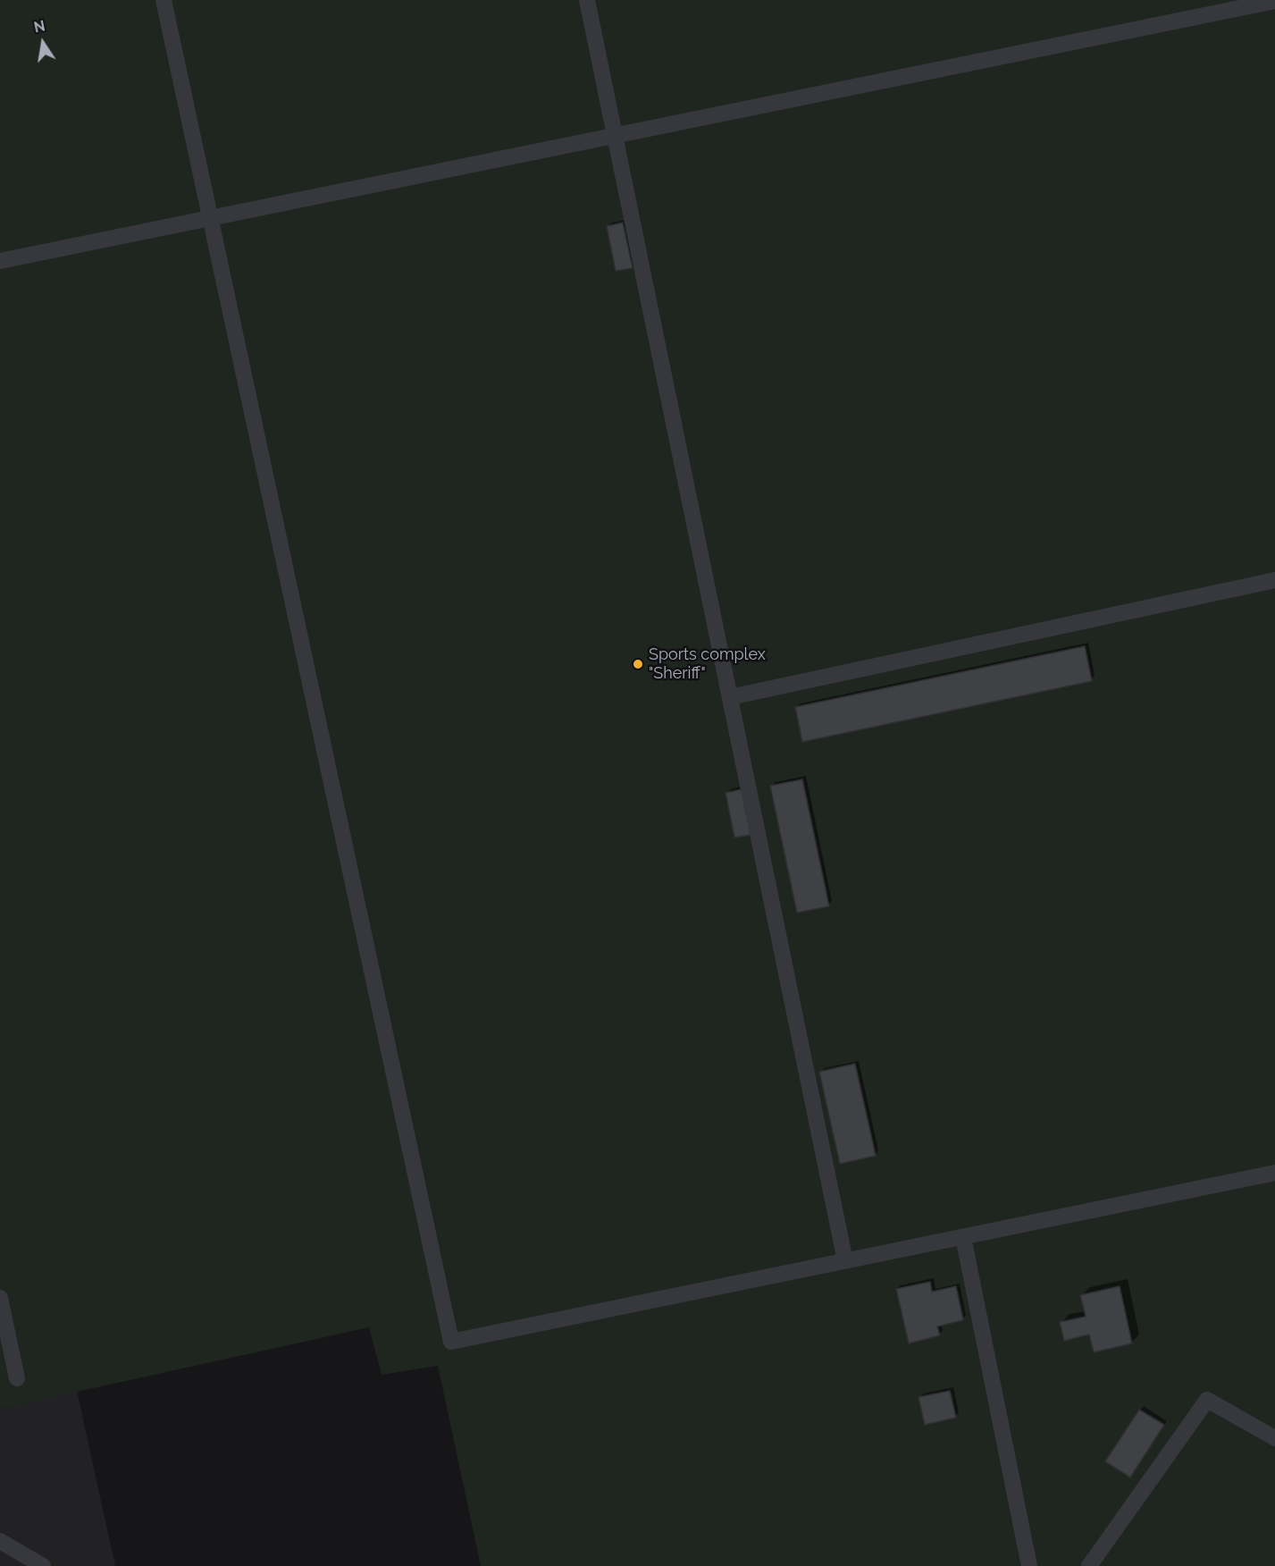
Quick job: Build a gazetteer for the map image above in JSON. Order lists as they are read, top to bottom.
{
  "places": ["Sports complex \"Sheriff\""],
  "north": "top"
}
